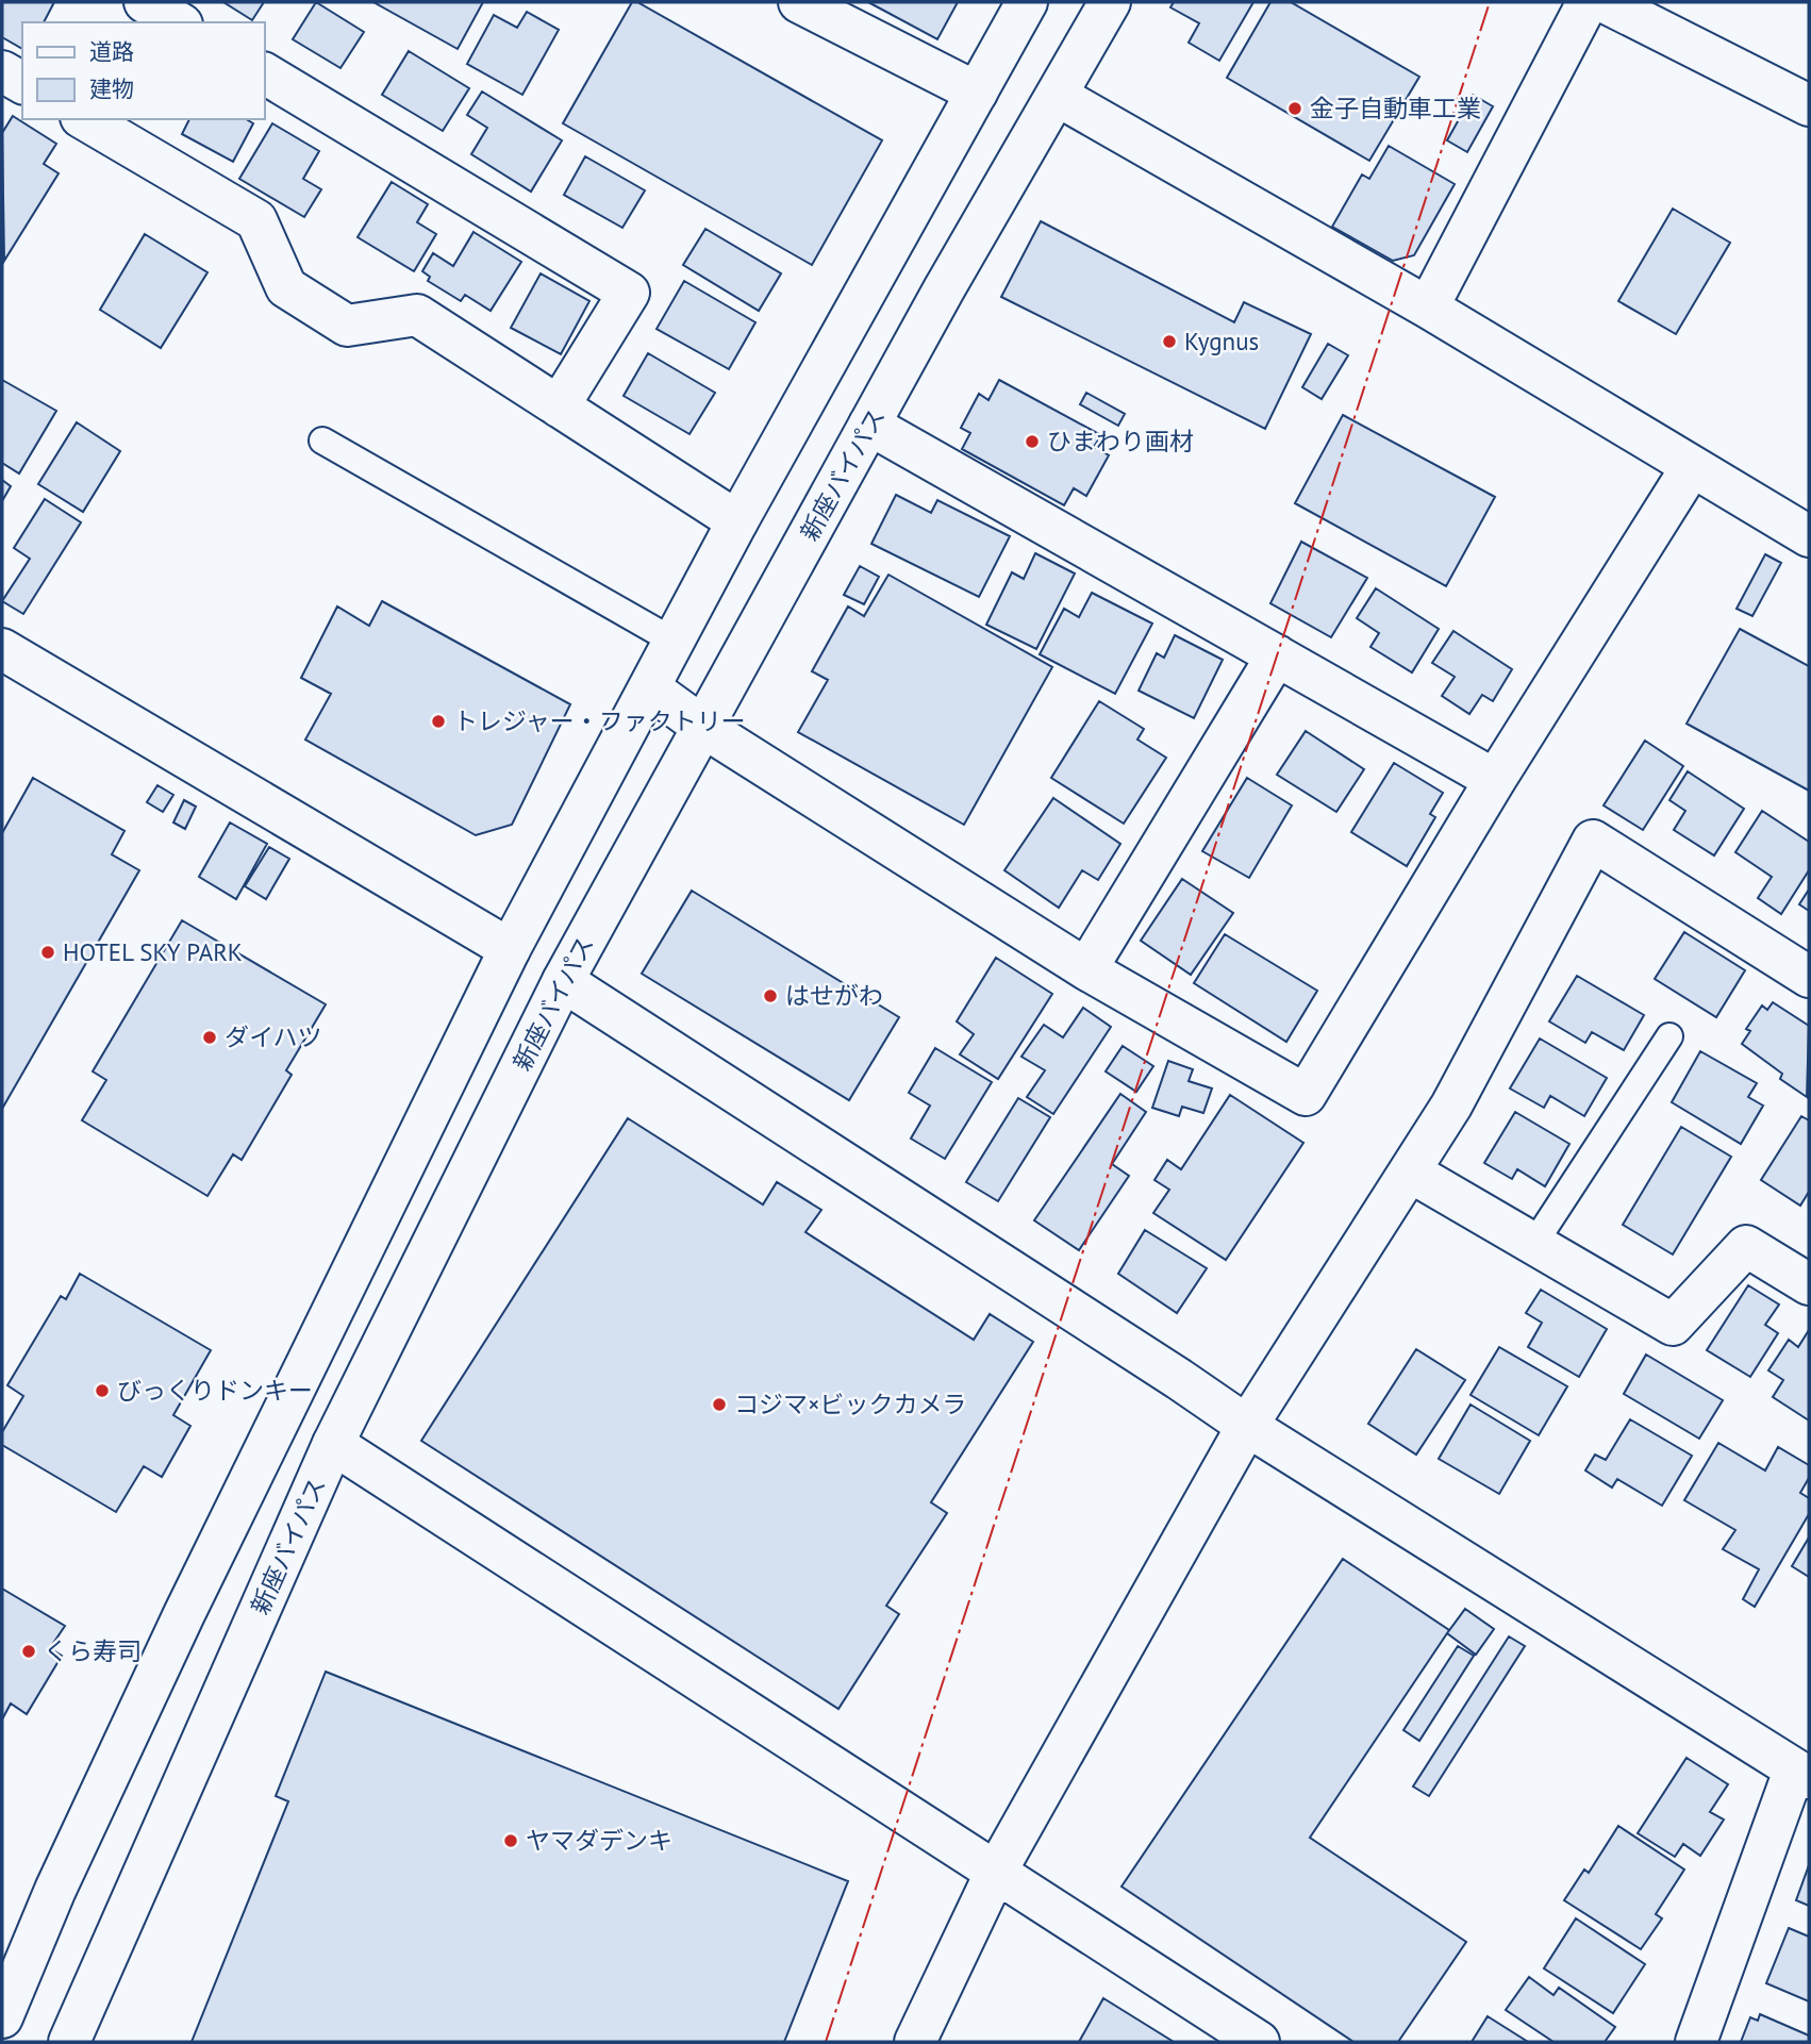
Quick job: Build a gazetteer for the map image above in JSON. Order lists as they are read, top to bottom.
{
  "streets": {
    "main road": ["新座バイパス"]
  },
  "places": [
    "金子自動車工業",
    "Kygnus",
    "ひまわり画材",
    "トレジャー・ファクトリー",
    "HOTEL SKY PARK",
    "はせがわ",
    "ダイハツ",
    "びっくりドンキー",
    "コジマ×ビックカメラ",
    "くら寿司",
    "ヤマダデンキ"
  ],
  "legend": ["道路", "建物"]
}
